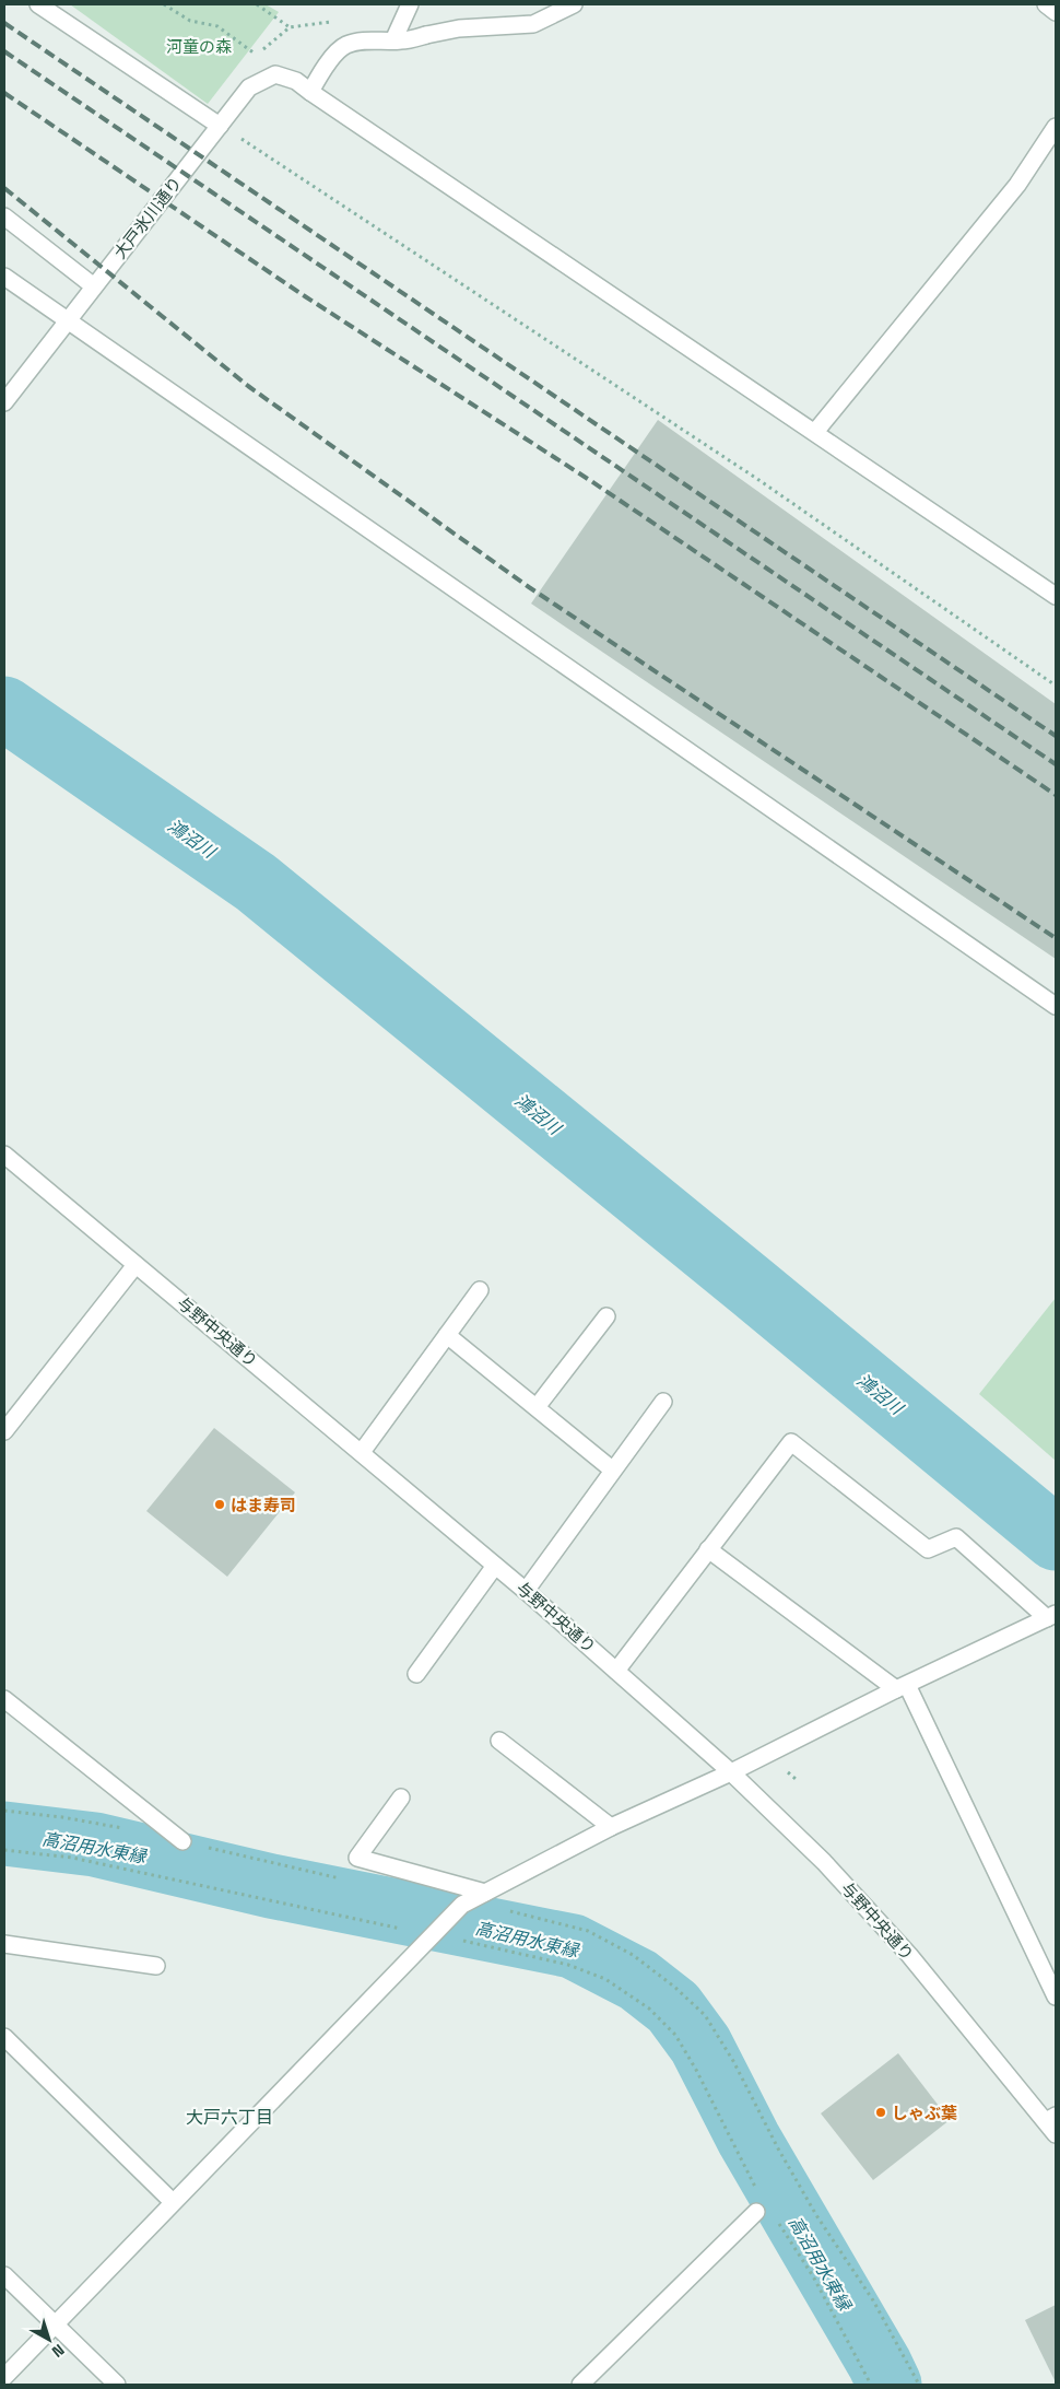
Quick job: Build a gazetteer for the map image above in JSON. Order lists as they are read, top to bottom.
{
  "streets": {
    "street": ["大戸氷川通り", "与野中央通り"]
  },
  "districts": ["大戸六丁目"],
  "water": ["鴻沼川", "高沼用水東縁"],
  "parks": ["河童の森"],
  "places": ["はま寿司", "しゃぶ葉"],
  "north": "bottom right"
}
